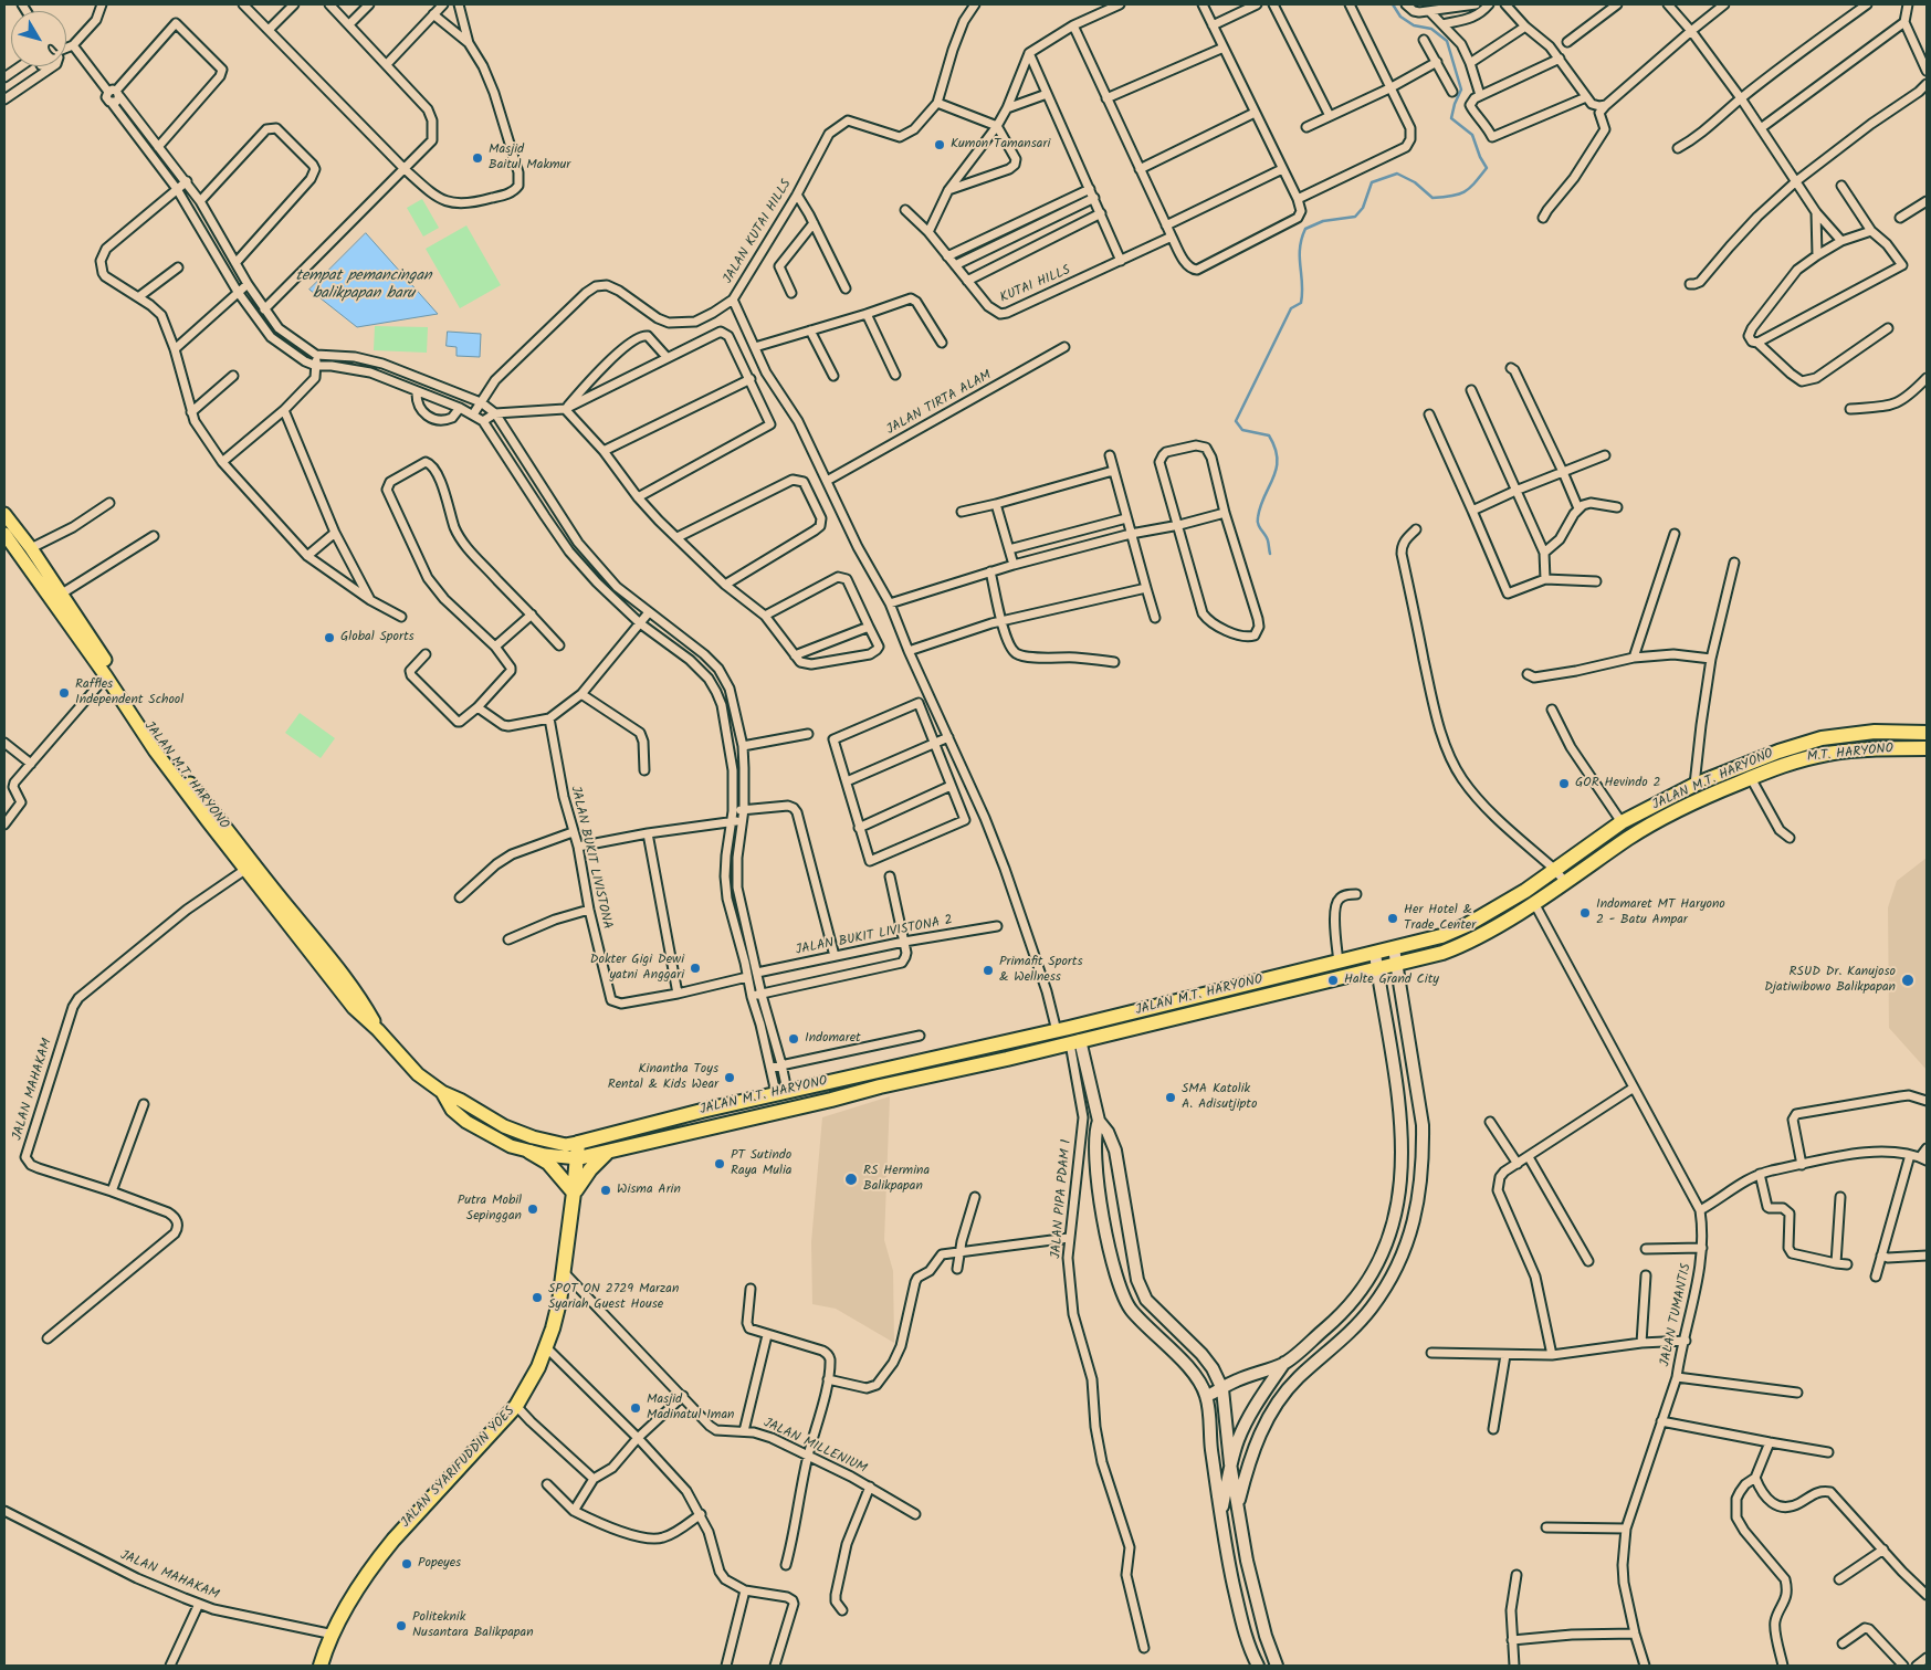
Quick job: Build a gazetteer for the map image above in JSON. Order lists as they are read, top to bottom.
{
  "streets": {
    "highway": ["M.T. HARYONO", "JALAN M.T. HARYONO", "JALAN SYARIFUDDIN YOES"],
    "street": [
      "JALAN KUTAI HILLS",
      "KUTAI HILLS",
      "JALAN TIRTA ALAM",
      "JALAN BUKIT LIVISTONA",
      "JALAN BUKIT LIVISTONA 2",
      "JALAN MAHAKAM",
      "JALAN PIPA PDAM 1",
      "JALAN TUMANTIS",
      "JALAN MILLENIUM"
    ]
  },
  "crossings": [
    ["M.T. HARYONO", "JALAN M.T. HARYONO"],
    ["JALAN M.T. HARYONO", "JALAN MAHAKAM"],
    ["JALAN M.T. HARYONO", "JALAN PIPA PDAM 1"],
    ["JALAN M.T. HARYONO", "JALAN TUMANTIS"],
    ["JALAN M.T. HARYONO", "JALAN SYARIFUDDIN YOES"],
    ["JALAN MAHAKAM", "JALAN SYARIFUDDIN YOES"],
    ["JALAN MILLENIUM", "JALAN SYARIFUDDIN YOES"]
  ],
  "water": ["tempat pemancingan balikpapan baru"],
  "places": [
    "Kumon Tamansari",
    "Masjid Baitul Makmur",
    "Global Sports",
    "Raffles Independent School",
    "GOR Hevindo 2",
    "Indomaret MT Haryono 2 - Batu Ampar",
    "Her Hotel & Trade Center",
    "Dokter Gigi Dewi yatni Anggari",
    "Primafit Sports & Wellness",
    "Halte Grand City",
    "RSUD Dr. Kanujoso Djatiwibowo Balikpapan",
    "Indomaret",
    "Kinantha Toys Rental & Kids Wear",
    "SMA Katolik A. Adisutjipto",
    "PT Sutindo Raya Mulia",
    "RS Hermina Balikpapan",
    "Wisma Arin",
    "Putra Mobil Sepinggan",
    "SPOT ON 2729 Marzan Syariah Guest House",
    "Masjid Madinatul Iman",
    "Popeyes",
    "Politeknik Nusantara Balikpapan"
  ],
  "north": "bottom right"
}
